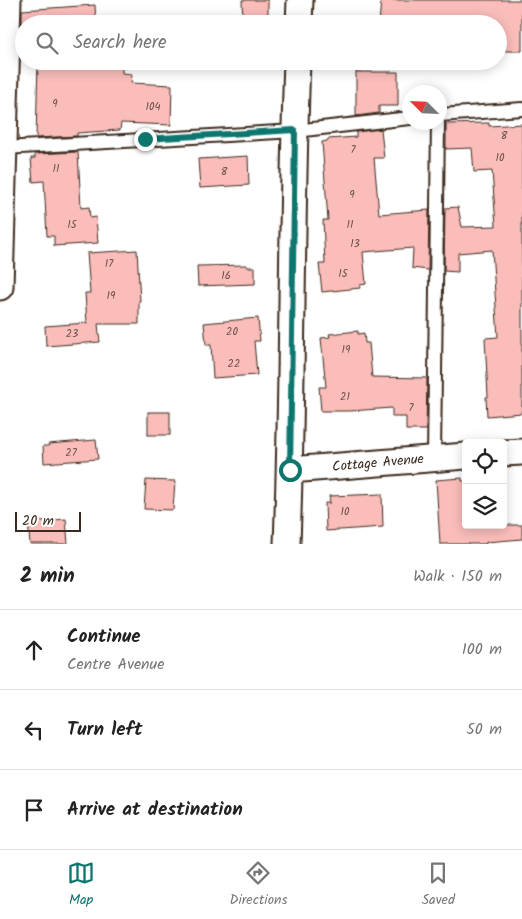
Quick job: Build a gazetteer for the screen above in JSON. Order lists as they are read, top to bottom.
{
  "streets": {
    "street": ["Cottage Avenue"]
  },
  "house_numbers": [
    "9",
    "104",
    "8",
    "7",
    "10",
    "11",
    "8",
    "9",
    "15",
    "11",
    "13",
    "17",
    "15",
    "16",
    "19",
    "20",
    "23",
    "19",
    "22",
    "21",
    "7",
    "27",
    "10"
  ],
  "scale_bar": "20 m",
  "north": "top left",
  "page": {
    "search": "Search here",
    "scale": "20 m",
    "heading": ["2 min", "Walk · 150 m"],
    "list": [
      ["Continue", "Centre Avenue", "100 m"],
      ["Turn left", "50 m"],
      "Arrive at destination"
    ],
    "nav": ["Map", "Directions", "Saved"]
  }
}
